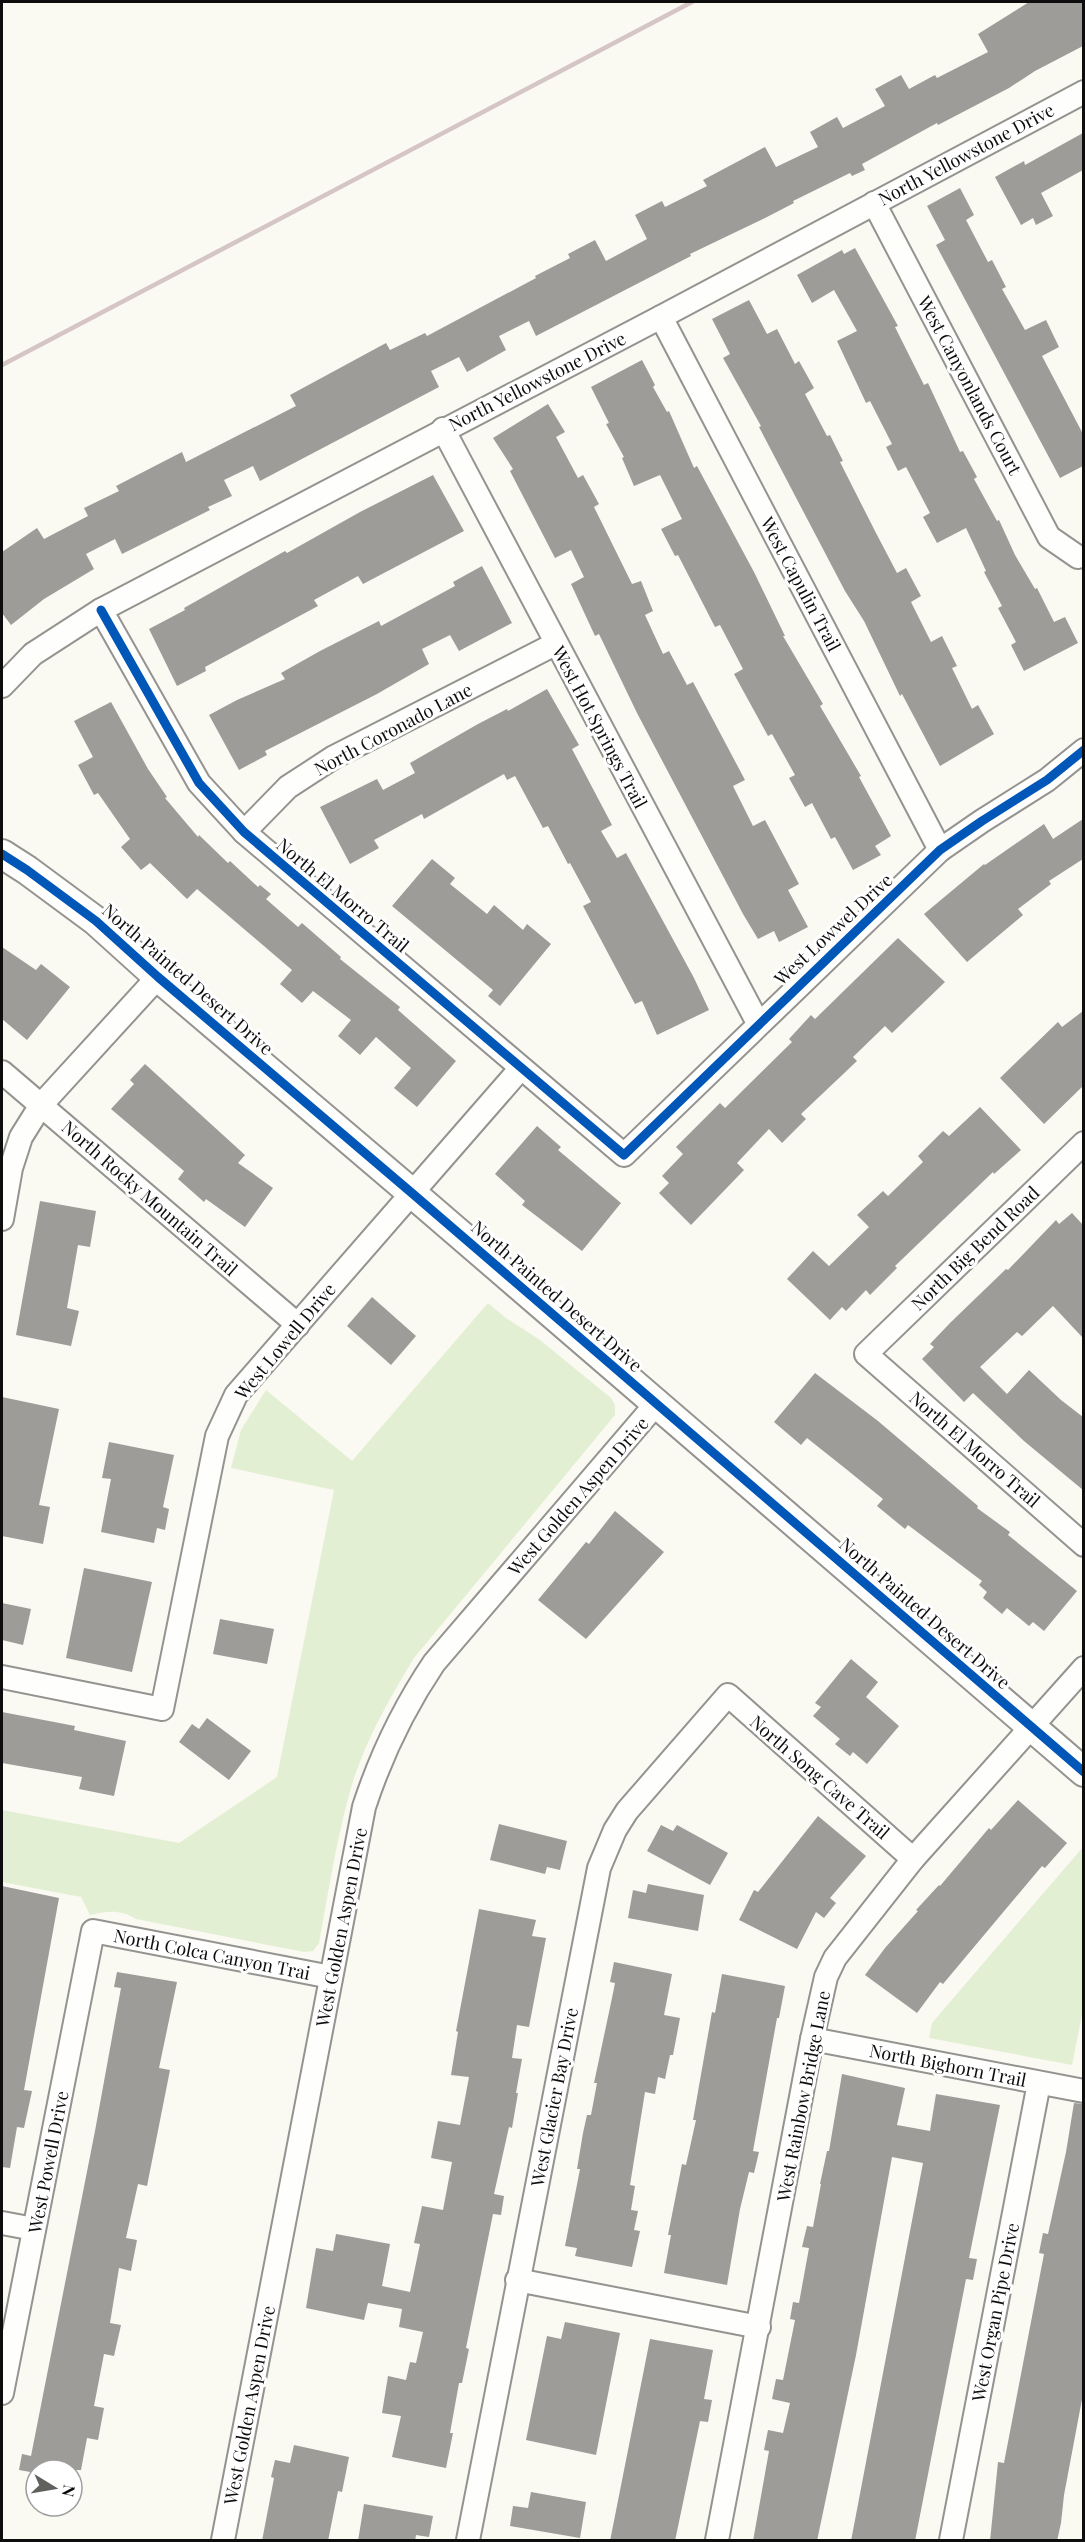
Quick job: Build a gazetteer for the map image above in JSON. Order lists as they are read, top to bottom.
{
  "streets": {
    "street": [
      "North Yellowstone Drive",
      "West Canyonlands Court",
      "West Capulin Trail",
      "West Hot Springs Trail",
      "North Coronado Lane",
      "North El Morro Trail",
      "West Lowwel Drive",
      "North Painted Desert Drive",
      "North Rocky Mountain Trail",
      "North Big Bend Road",
      "West Lowell Drive",
      "West Golden Aspen Drive",
      "North Song Cave Trail",
      "North Colca Canyon Trai",
      "North Bighorn Trail",
      "West Rainbow Bridge Lane",
      "West Glacier Bay Drive",
      "West Powell Drive",
      "West Organ Pipe Drive"
    ]
  },
  "crossings": [
    ["North Yellowstone Drive", "West Canyonlands Court"],
    ["North Yellowstone Drive", "West Capulin Trail"],
    ["North Yellowstone Drive", "West Hot Springs Trail"],
    ["North Yellowstone Drive", "North El Morro Trail"],
    ["West Capulin Trail", "West Lowwel Drive"],
    ["West Hot Springs Trail", "North Coronado Lane"],
    ["West Hot Springs Trail", "West Lowwel Drive"],
    ["North Coronado Lane", "North El Morro Trail"],
    ["North El Morro Trail", "West Lowwel Drive"],
    ["North El Morro Trail", "North Big Bend Road"],
    ["North El Morro Trail", "West Lowell Drive"],
    ["North Painted Desert Drive", "West Lowell Drive"],
    ["North Painted Desert Drive", "West Golden Aspen Drive"],
    ["North Painted Desert Drive", "West Rainbow Bridge Lane"],
    ["North Rocky Mountain Trail", "West Lowell Drive"],
    ["West Golden Aspen Drive", "North Colca Canyon Trai"],
    ["North Song Cave Trail", "West Rainbow Bridge Lane"],
    ["North Song Cave Trail", "West Glacier Bay Drive"],
    ["North Colca Canyon Trai", "West Powell Drive"],
    ["North Bighorn Trail", "West Rainbow Bridge Lane"],
    ["North Bighorn Trail", "West Organ Pipe Drive"]
  ],
  "north": "right"
}
